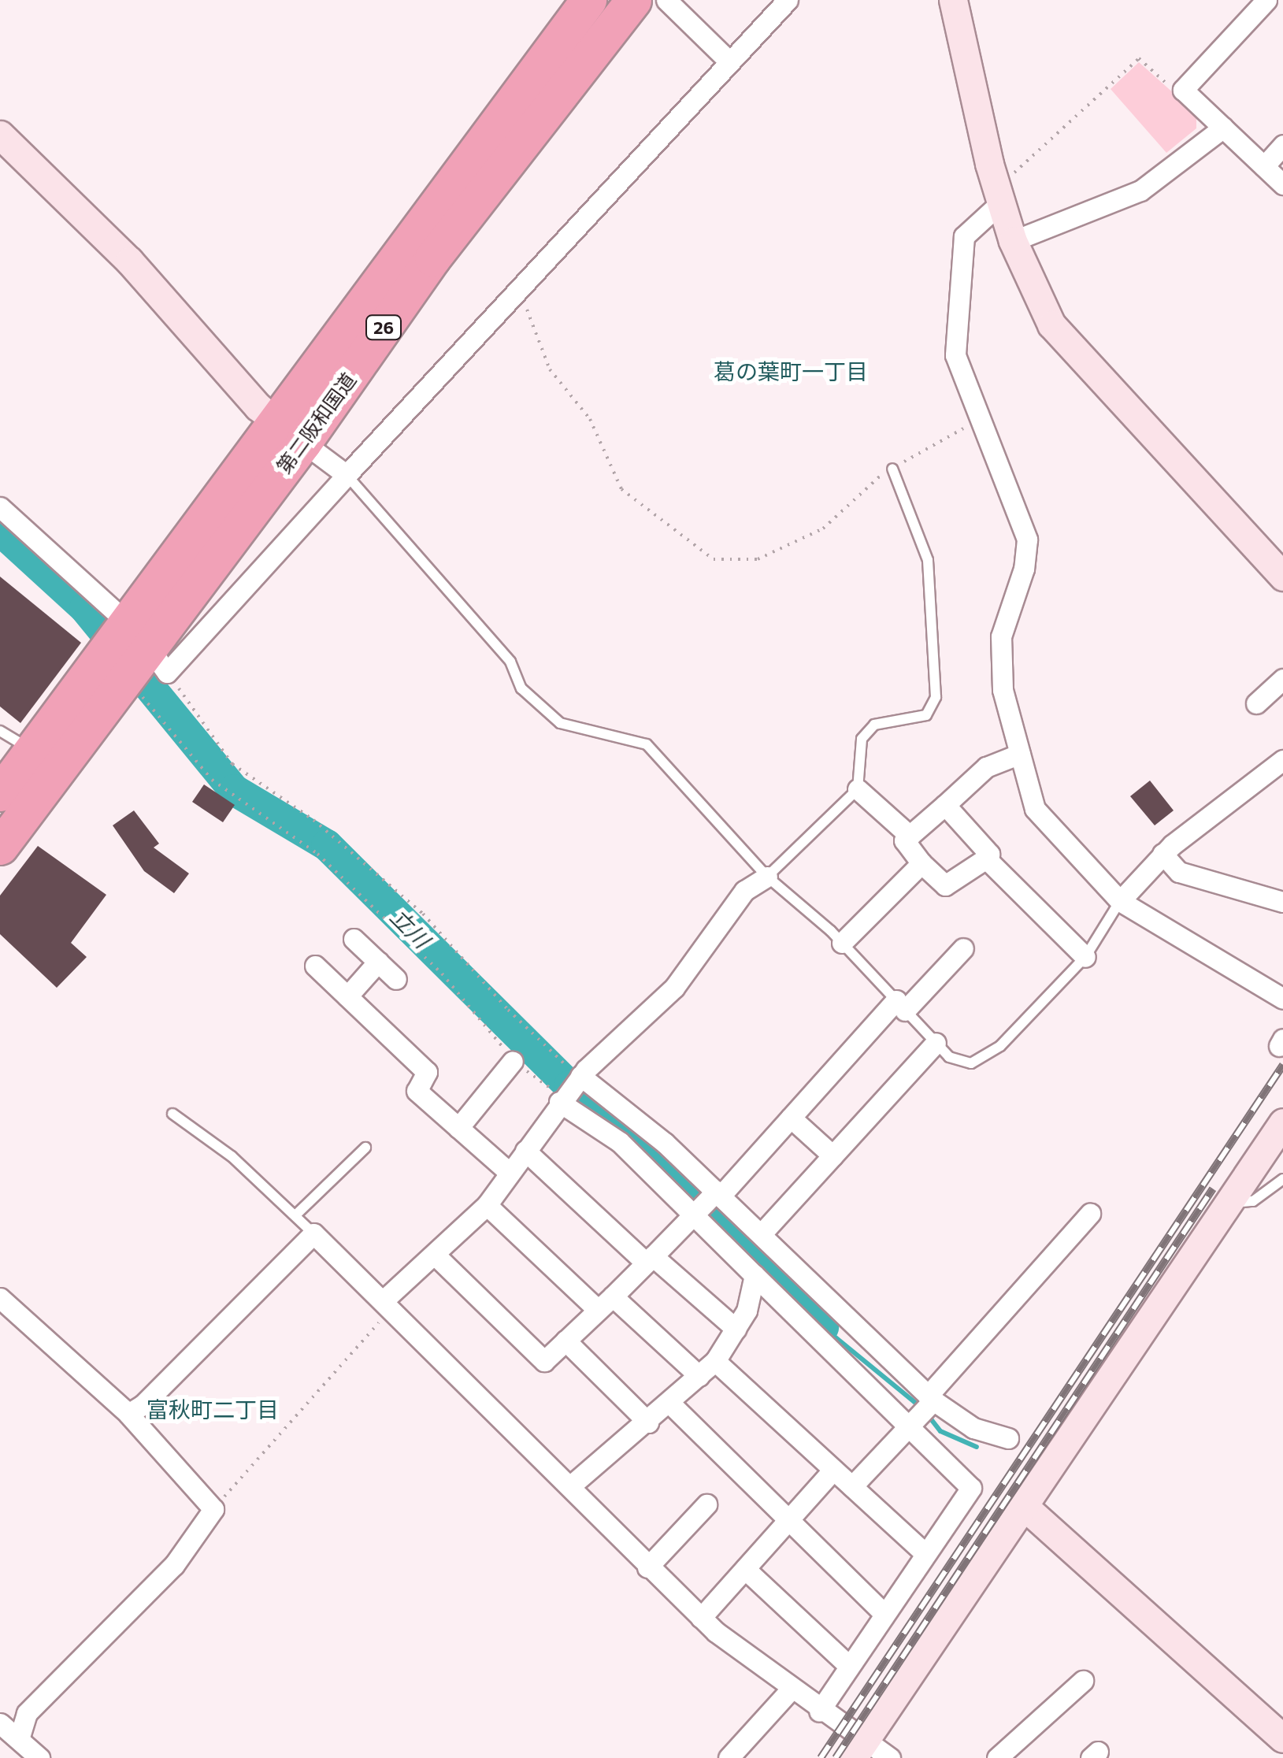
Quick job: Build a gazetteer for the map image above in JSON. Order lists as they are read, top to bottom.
{
  "streets": {
    "highway": ["26", "第二阪和国道"]
  },
  "districts": ["葛の葉町一丁目", "富秋町二丁目"],
  "water": ["立川"]
}
